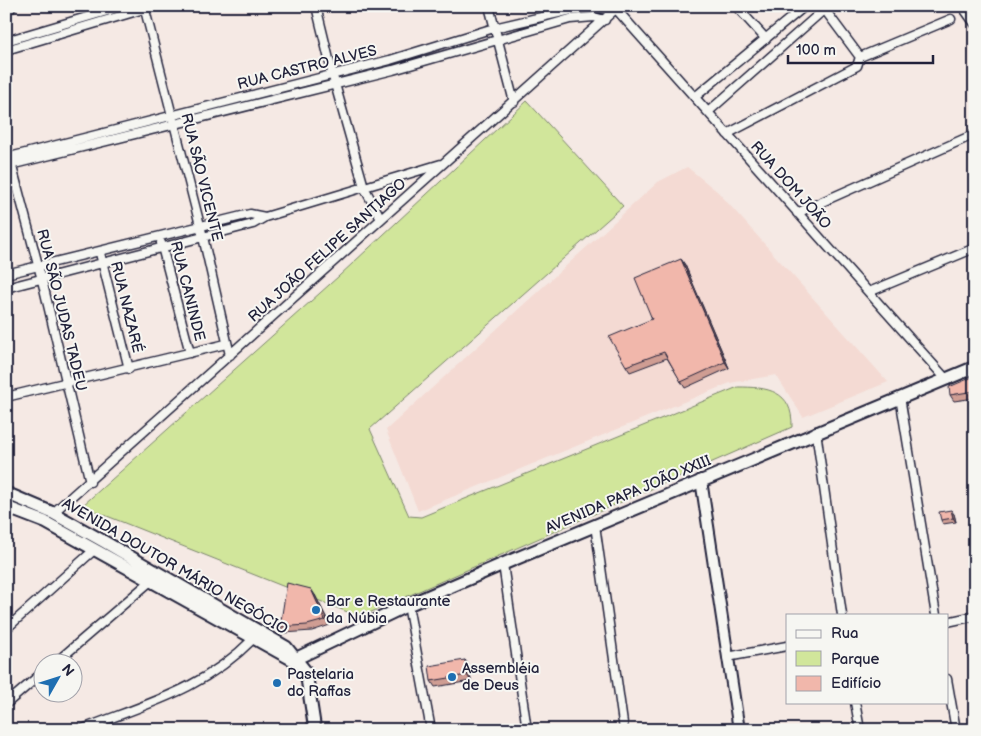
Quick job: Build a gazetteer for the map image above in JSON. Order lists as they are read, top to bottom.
{
  "streets": {
    "main road": ["AVENIDA PAPA JOÃO XXIII", "AVENIDA DOUTOR MÁRIO NEGÓCIO"],
    "street": [
      "RUA CASTRO ALVES",
      "RUA SÃO VICENTE",
      "RUA DOM JOÃO",
      "RUA JOÃO FELIPE SANTIAGO",
      "RUA CANINDE",
      "RUA NAZARÉ",
      "RUA SÃO JUDAS TADEU"
    ]
  },
  "crossings": [
    ["RUA CASTRO ALVES", "RUA SÃO VICENTE"],
    ["RUA CASTRO ALVES", "RUA DOM JOÃO"],
    ["RUA CASTRO ALVES", "RUA JOÃO FELIPE SANTIAGO"],
    ["RUA CASTRO ALVES", "RUA SÃO JUDAS TADEU"],
    ["RUA SÃO VICENTE", "RUA JOÃO FELIPE SANTIAGO"],
    ["RUA DOM JOÃO", "RUA JOÃO FELIPE SANTIAGO"],
    ["RUA DOM JOÃO", "AVENIDA PAPA JOÃO XXIII"],
    ["RUA JOÃO FELIPE SANTIAGO", "RUA SÃO JUDAS TADEU"],
    ["RUA JOÃO FELIPE SANTIAGO", "AVENIDA DOUTOR MÁRIO NEGÓCIO"],
    ["AVENIDA PAPA JOÃO XXIII", "AVENIDA DOUTOR MÁRIO NEGÓCIO"]
  ],
  "places": ["Bar e Restaurante da Núbia", "Assembléia de Deus", "Pastelaria do Raffas"],
  "legend": ["Rua", "Parque", "Edifício"],
  "scale_bar": "100 m",
  "north": "top right"
}
